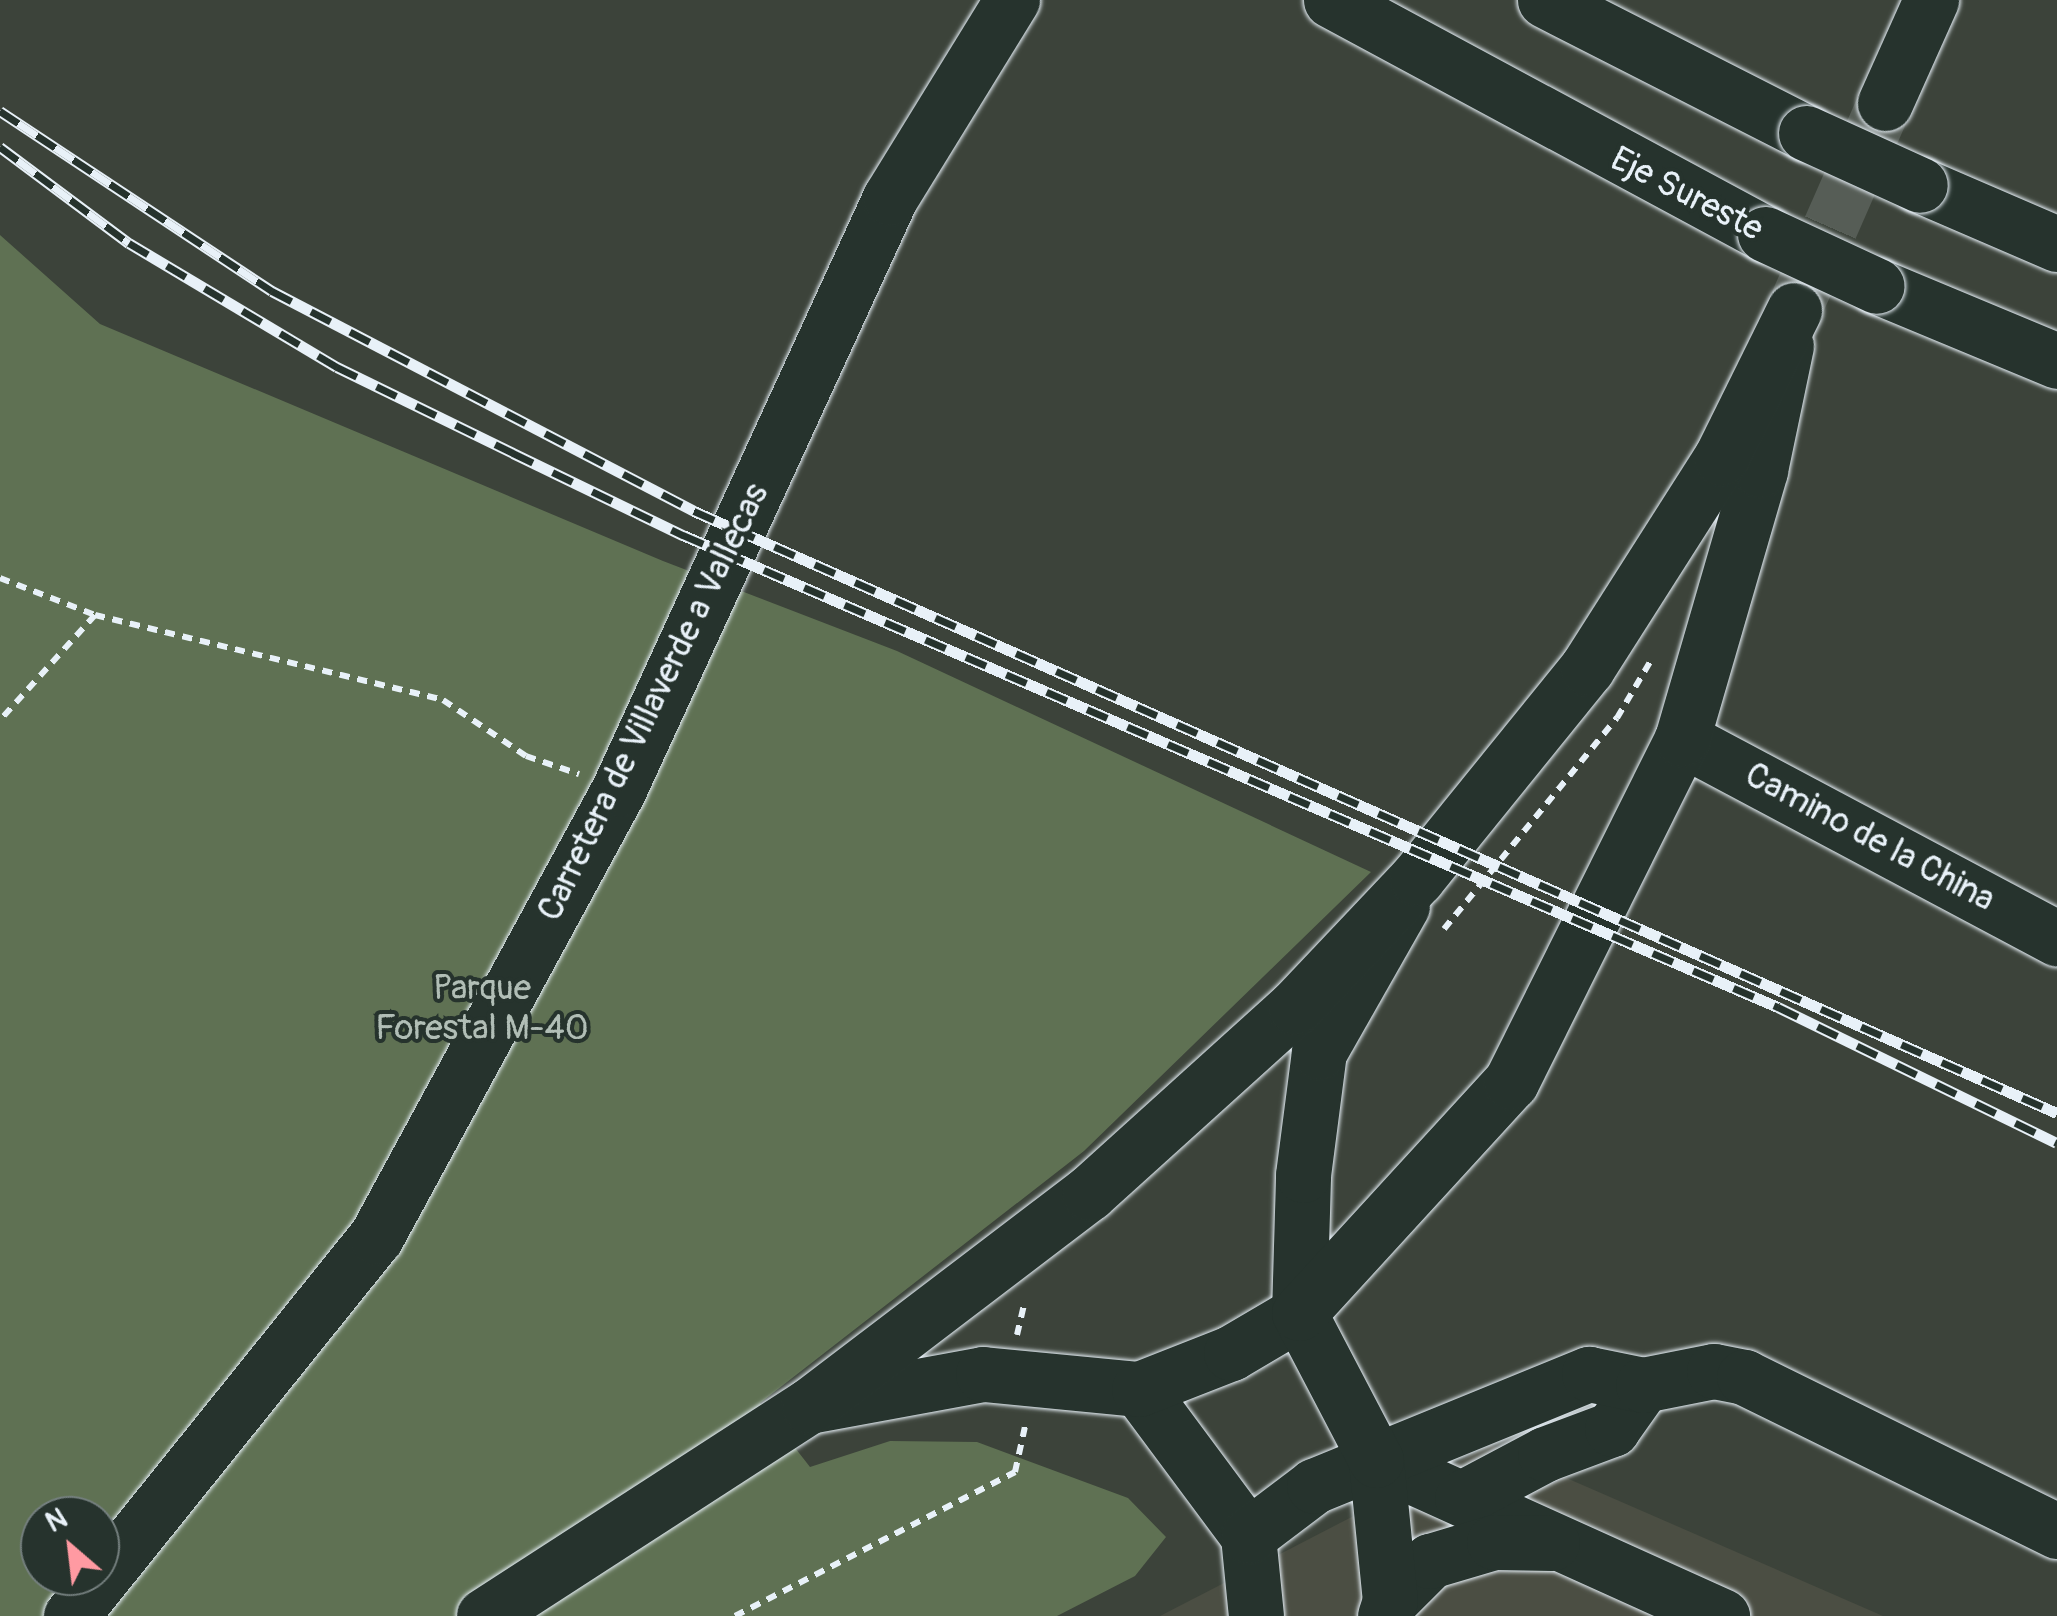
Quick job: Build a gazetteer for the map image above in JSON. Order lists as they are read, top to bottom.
{
  "streets": {
    "main road": ["Eje Sureste", "Carretera de Villaverde a Vallecas", "Camino de la China"]
  },
  "parks": ["Parque Forestal M-40"],
  "north": "top left"
}
